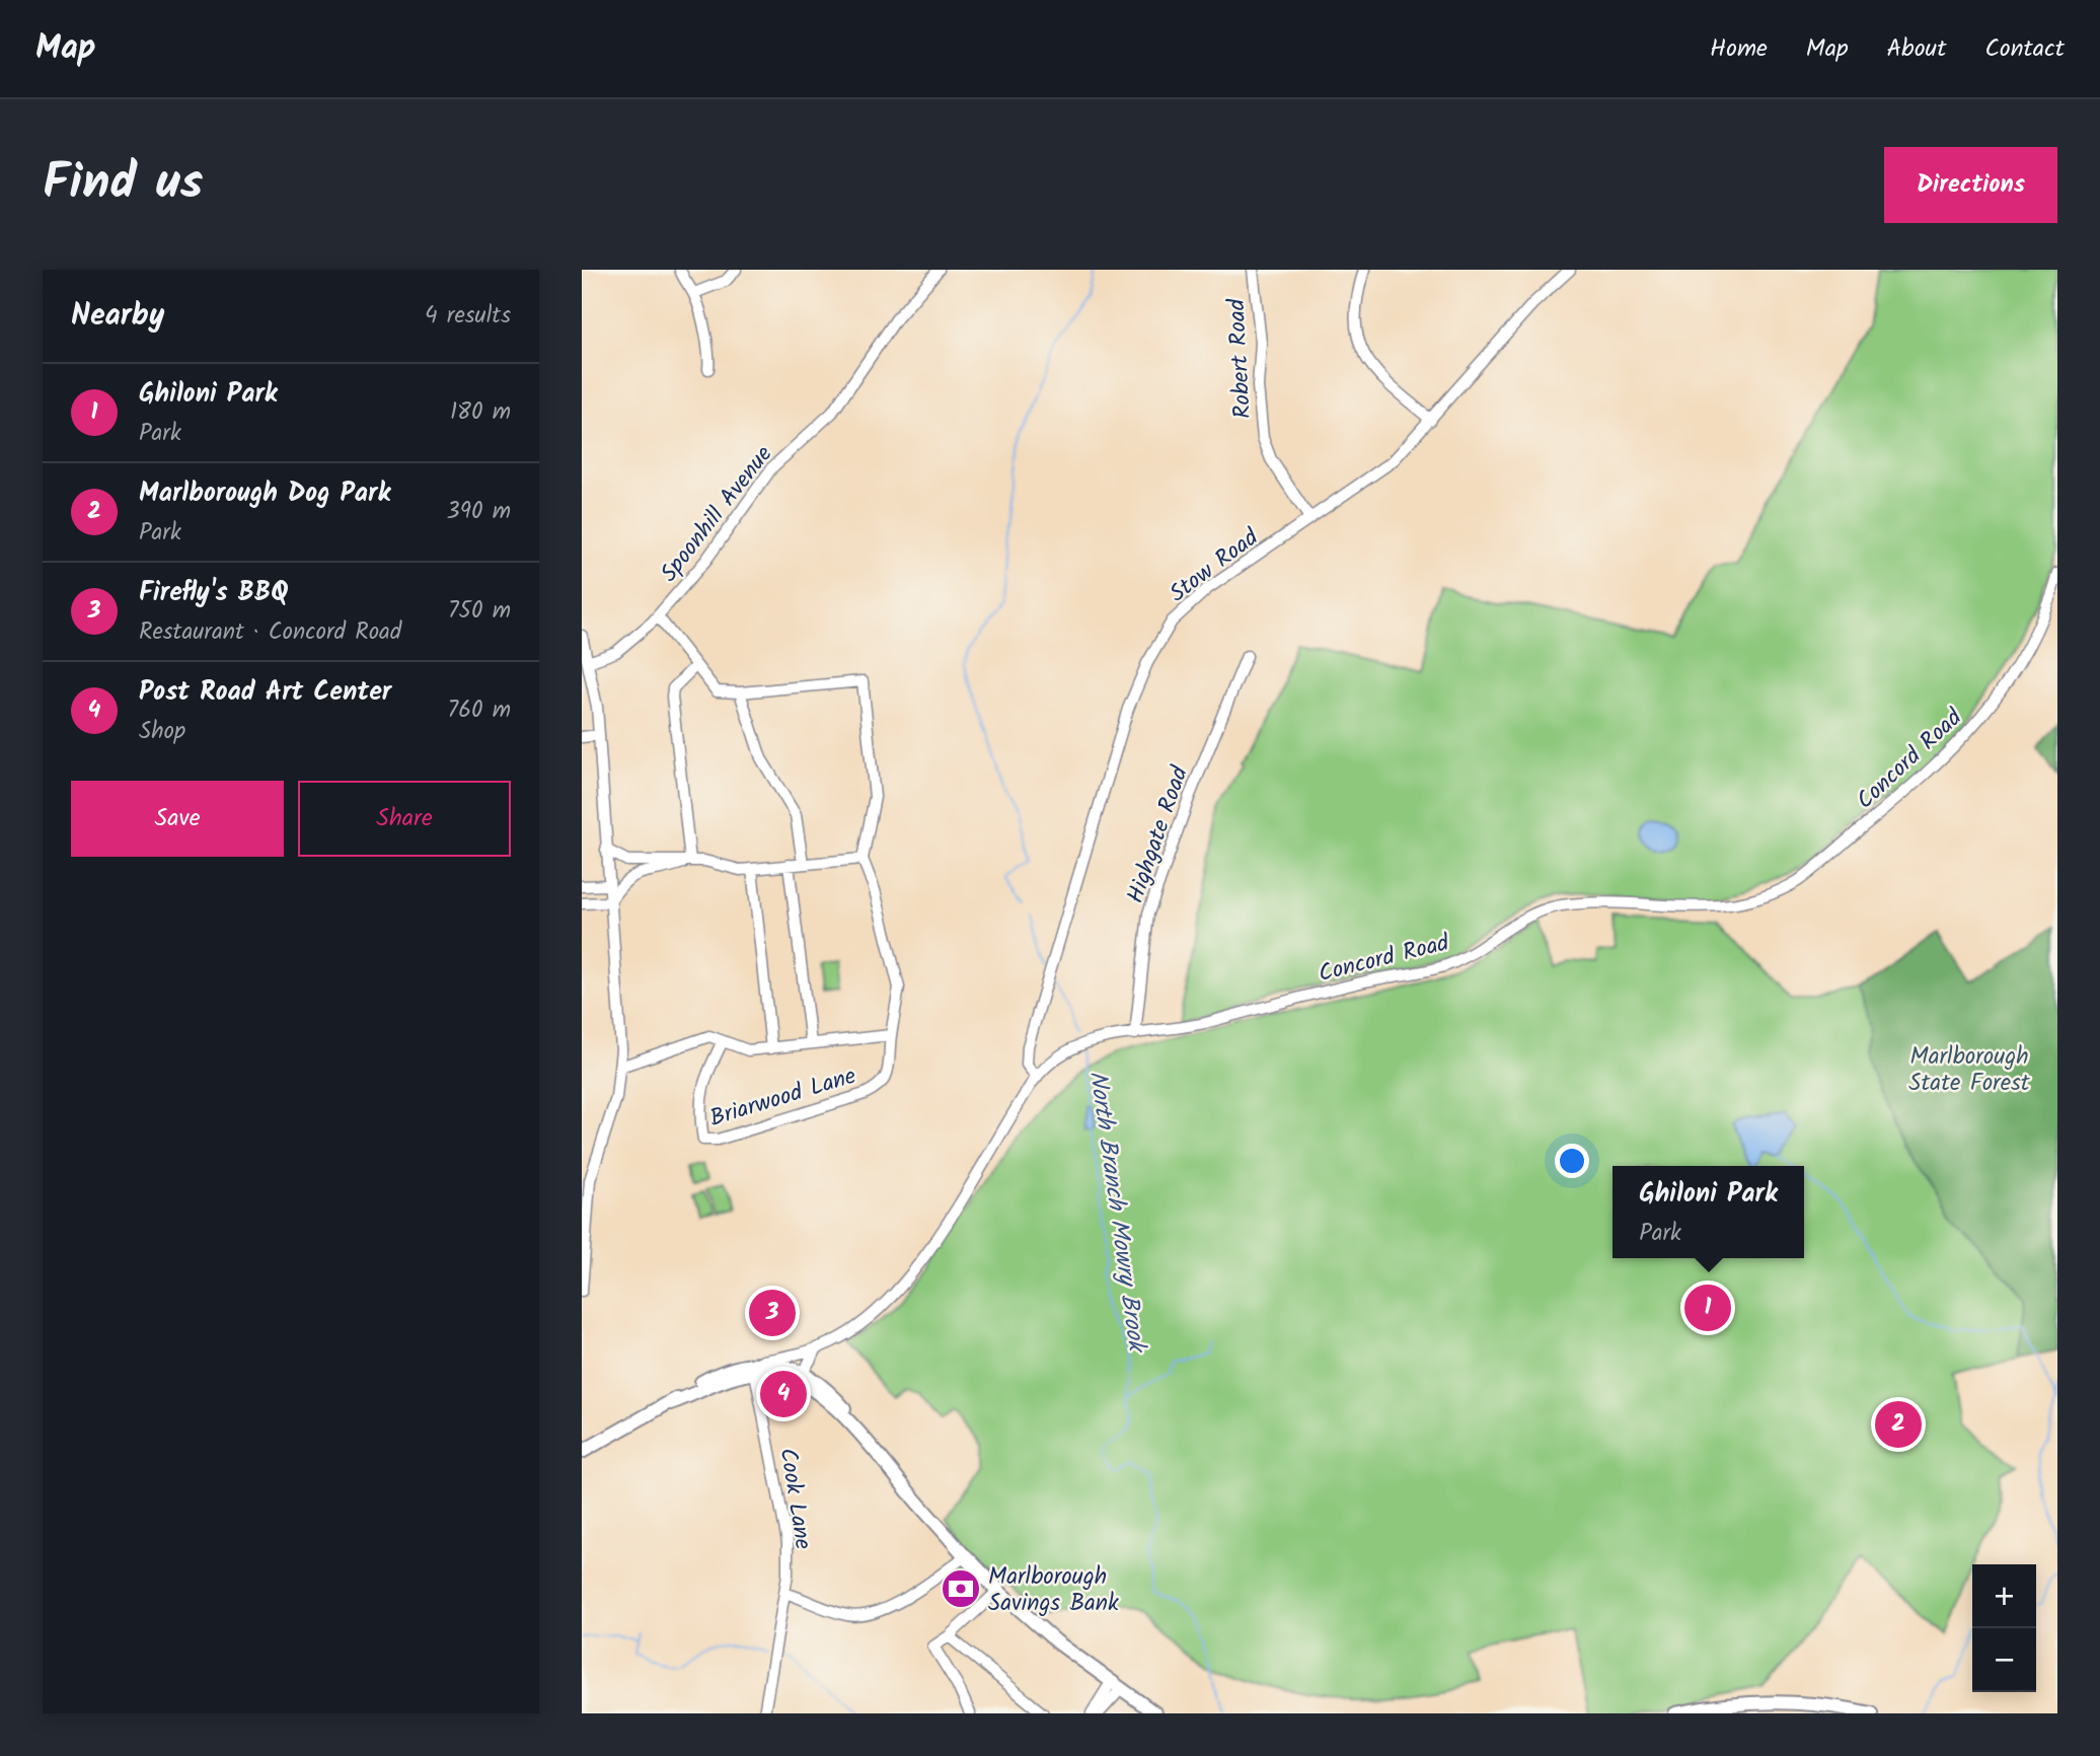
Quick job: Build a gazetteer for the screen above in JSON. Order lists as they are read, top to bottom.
{
  "streets": {
    "street": [
      "Robert Road",
      "Spoonhill Avenue",
      "Stow Road",
      "Concord Road",
      "Highgate Road",
      "Briarwood Lane",
      "Cook Lane"
    ]
  },
  "crossings": [
    ["Robert Road", "Stow Road"],
    ["Stow Road", "Concord Road"],
    ["Concord Road", "Highgate Road"],
    ["Concord Road", "Cook Lane"]
  ],
  "water": ["North Branch Mowry Brook"],
  "parks": ["Marlborough State Forest"],
  "places": {
    "bank": ["Marlborough Savings Bank"]
  },
  "page": {
    "header": "Map",
    "nav": [
      "Home",
      "Map",
      "About",
      "Contact"
    ],
    "title": "Find us",
    "buttons": [
      "Directions",
      ["Save", "Share"]
    ],
    "heading": ["Nearby", "4 results"],
    "list": [
      {
        "mark": "1",
        "name": "Ghiloni Park",
        "note": "Park",
        "value": "180 m"
      },
      {
        "mark": "2",
        "name": "Marlborough Dog Park",
        "note": "Park",
        "value": "390 m"
      },
      {
        "mark": "3",
        "name": "Firefly's BBQ",
        "note": "Restaurant · Concord Road",
        "value": "750 m"
      },
      {
        "mark": "4",
        "name": "Post Road Art Center",
        "note": "Shop",
        "value": "760 m"
      }
    ],
    "popup": ["Ghiloni Park", "Park"],
    "pins": [
      "1",
      "3",
      "4",
      "2"
    ],
    "map_buttons": ["+", "−"]
  }
}
